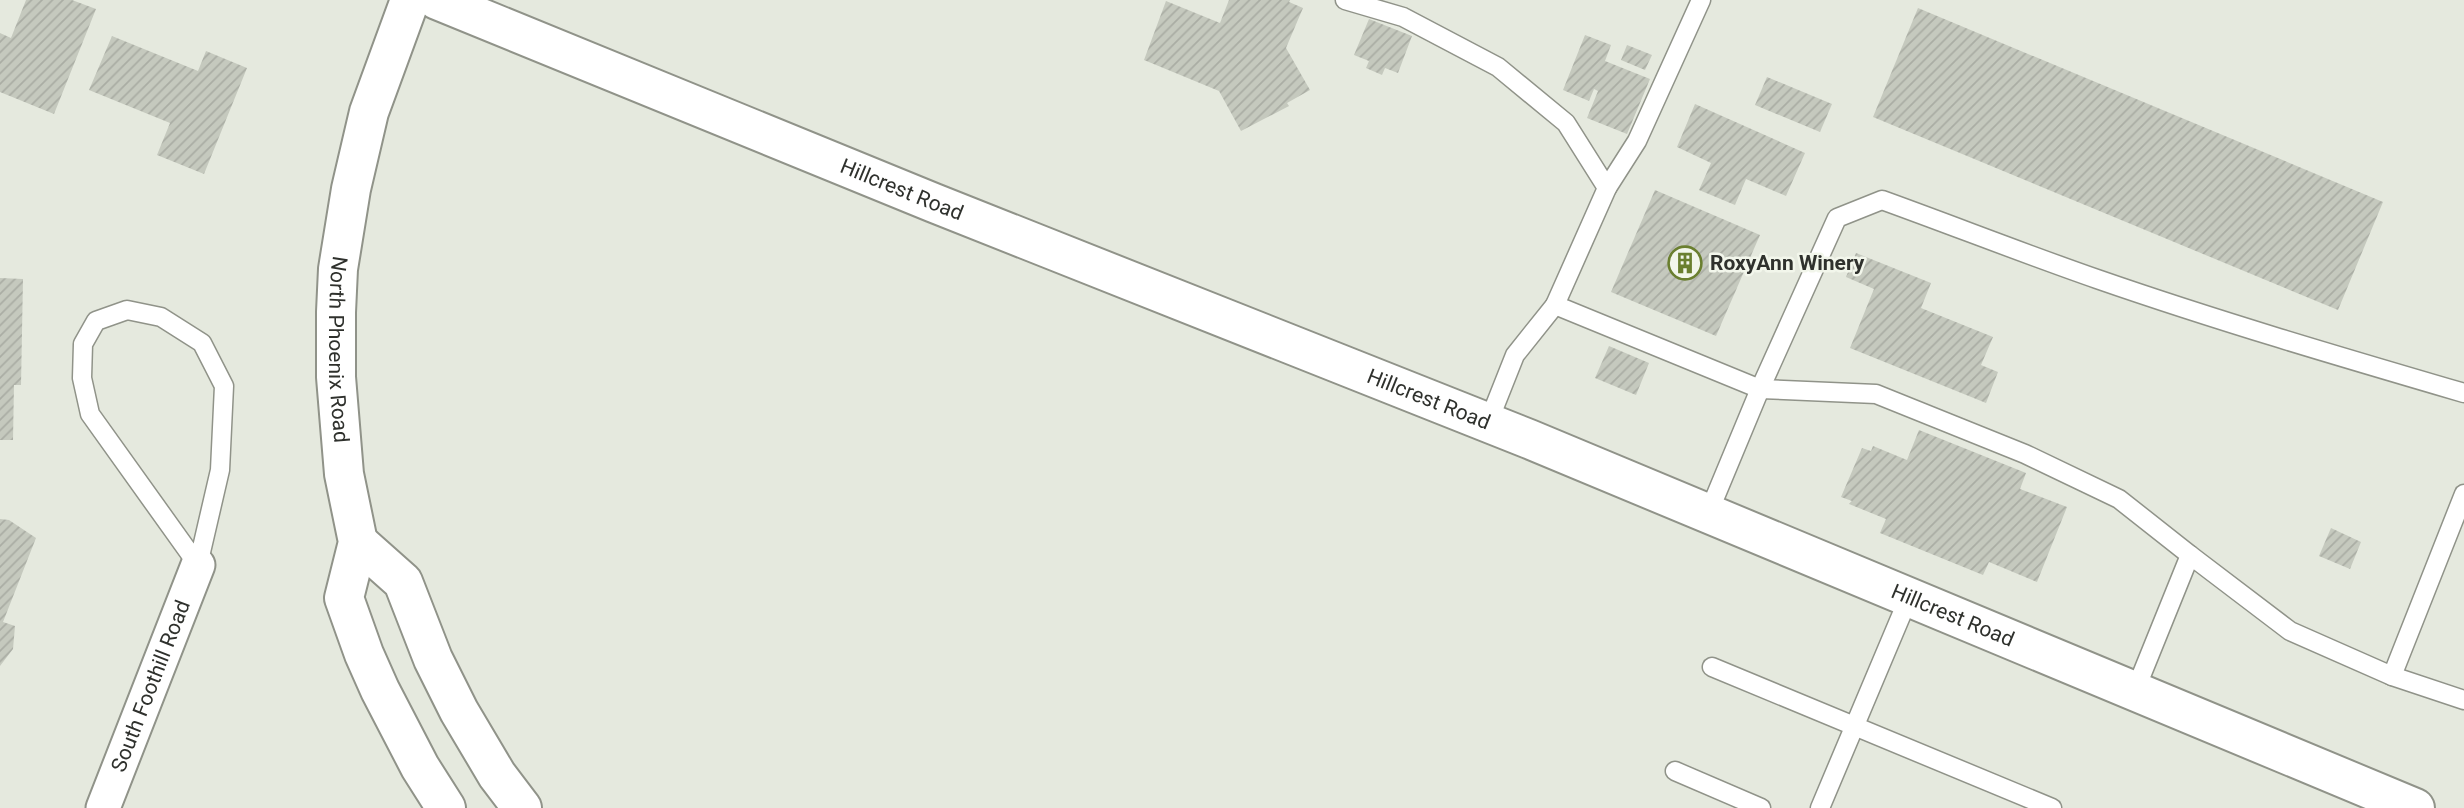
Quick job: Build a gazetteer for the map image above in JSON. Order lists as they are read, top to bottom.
{
  "streets": {
    "street": ["Hillcrest Road", "North Phoenix Road", "South Foothill Road"]
  },
  "places": {
    "building": ["RoxyAnn Winery"]
  }
}
